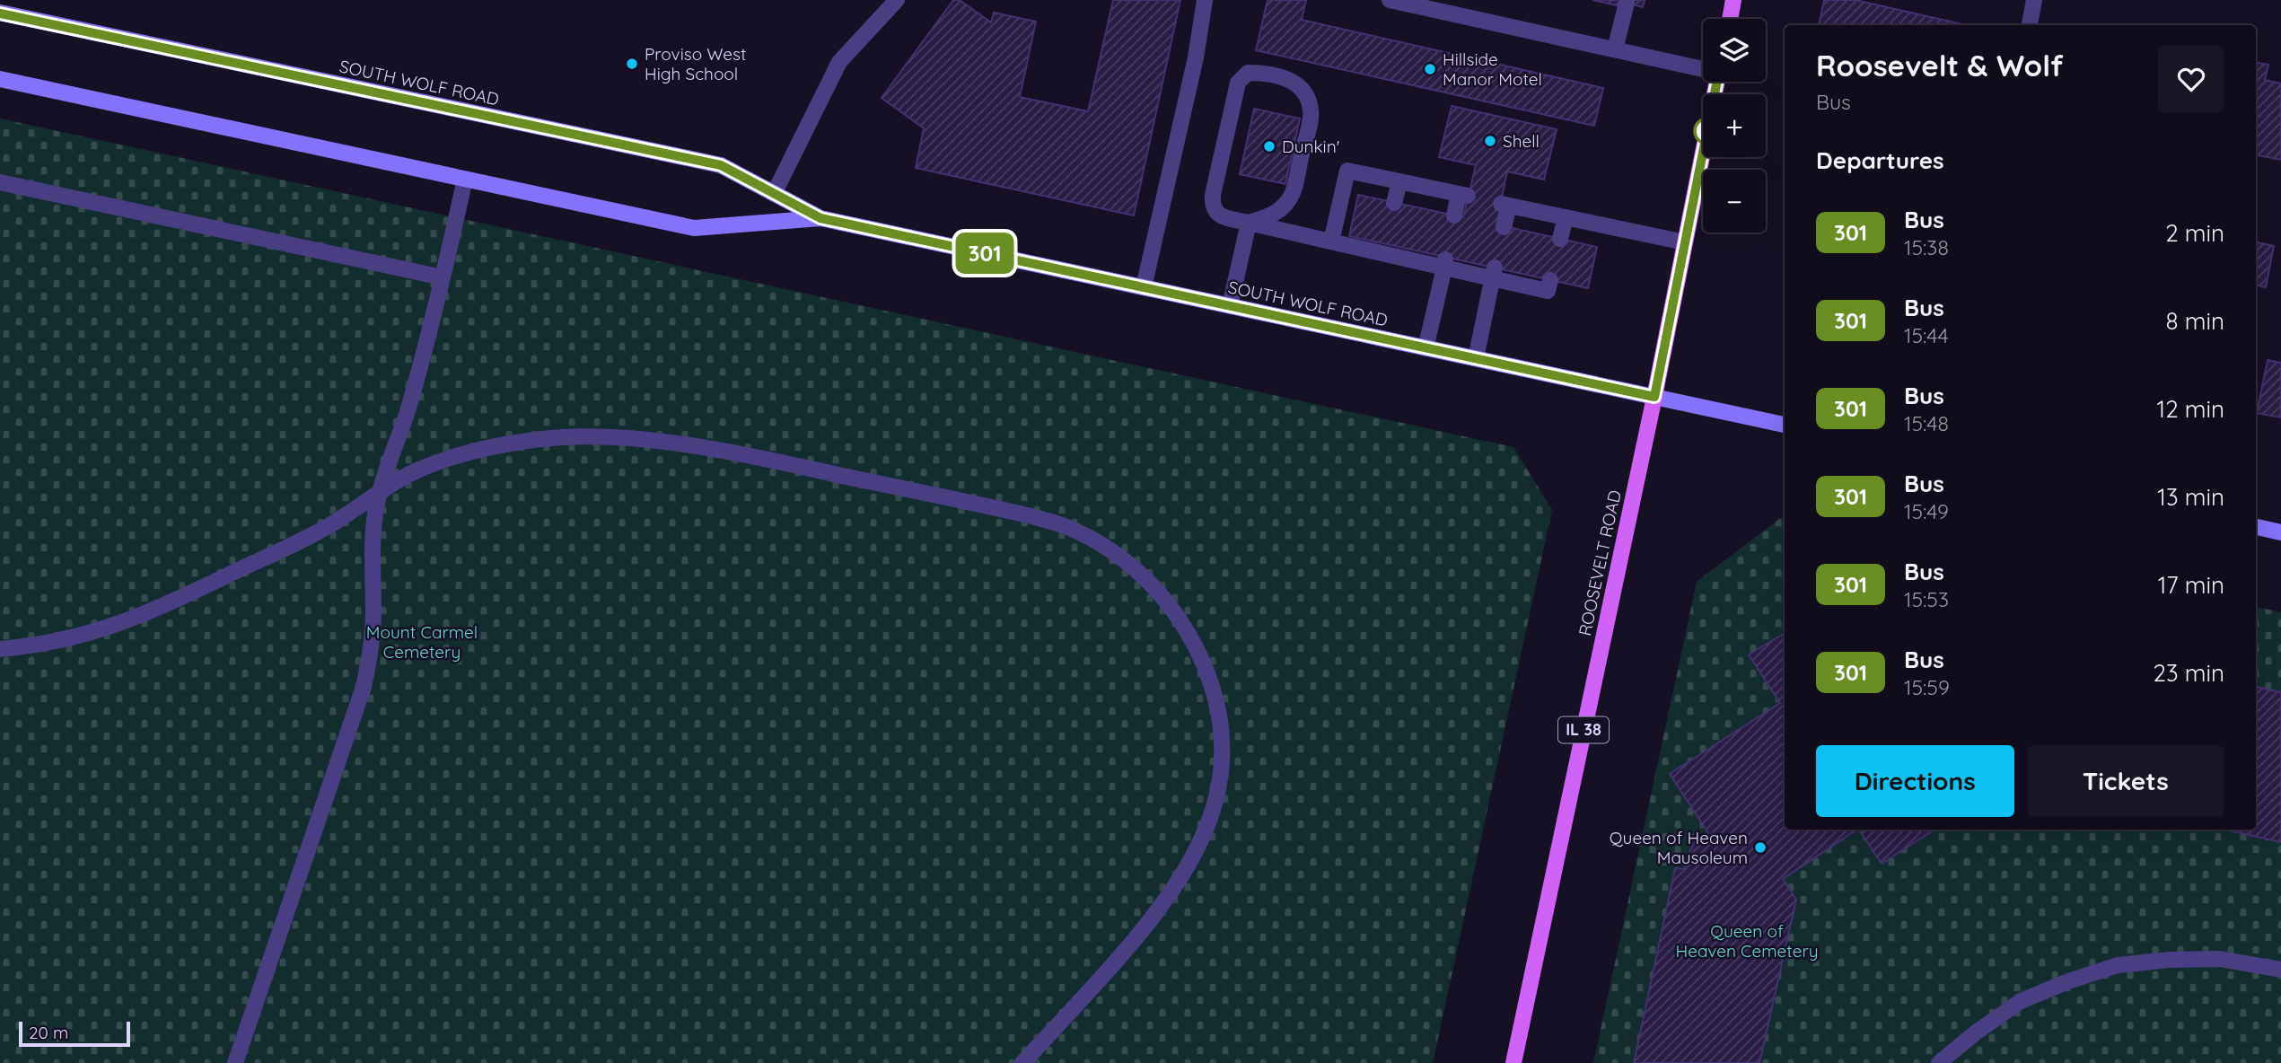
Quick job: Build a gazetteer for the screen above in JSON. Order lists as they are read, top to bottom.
{
  "streets": {
    "main road": ["SOUTH WOLF ROAD", "ROOSEVELT ROAD", "IL 38"]
  },
  "crossings": [
    ["SOUTH WOLF ROAD", "ROOSEVELT ROAD"]
  ],
  "parks": ["Mount Carmel Cemetery", "Queen of Heaven Cemetery"],
  "places": [
    "Proviso West High School",
    "Hillside Manor Motel",
    "Shell",
    "Dunkin'",
    "Queen of Heaven Mausoleum"
  ],
  "lines": ["bus line 301"],
  "scale_bar": "20 m",
  "page": {
    "on_map": "301",
    "map_buttons": ["+", "−"],
    "heading": [
      ["Roosevelt & Wolf", "Bus"],
      "Departures"
    ],
    "list": [
      {
        "mark": "301",
        "name": "Bus",
        "note": "15:38",
        "value": "2 min"
      },
      {
        "mark": "301",
        "name": "Bus",
        "note": "15:44",
        "value": "8 min"
      },
      {
        "mark": "301",
        "name": "Bus",
        "note": "15:48",
        "value": "12 min"
      },
      {
        "mark": "301",
        "name": "Bus",
        "note": "15:49",
        "value": "13 min"
      },
      {
        "mark": "301",
        "name": "Bus",
        "note": "15:53",
        "value": "17 min"
      },
      {
        "mark": "301",
        "name": "Bus",
        "note": "15:59",
        "value": "23 min"
      }
    ],
    "buttons": ["Directions", "Tickets"],
    "scale": "20 m"
  }
}
